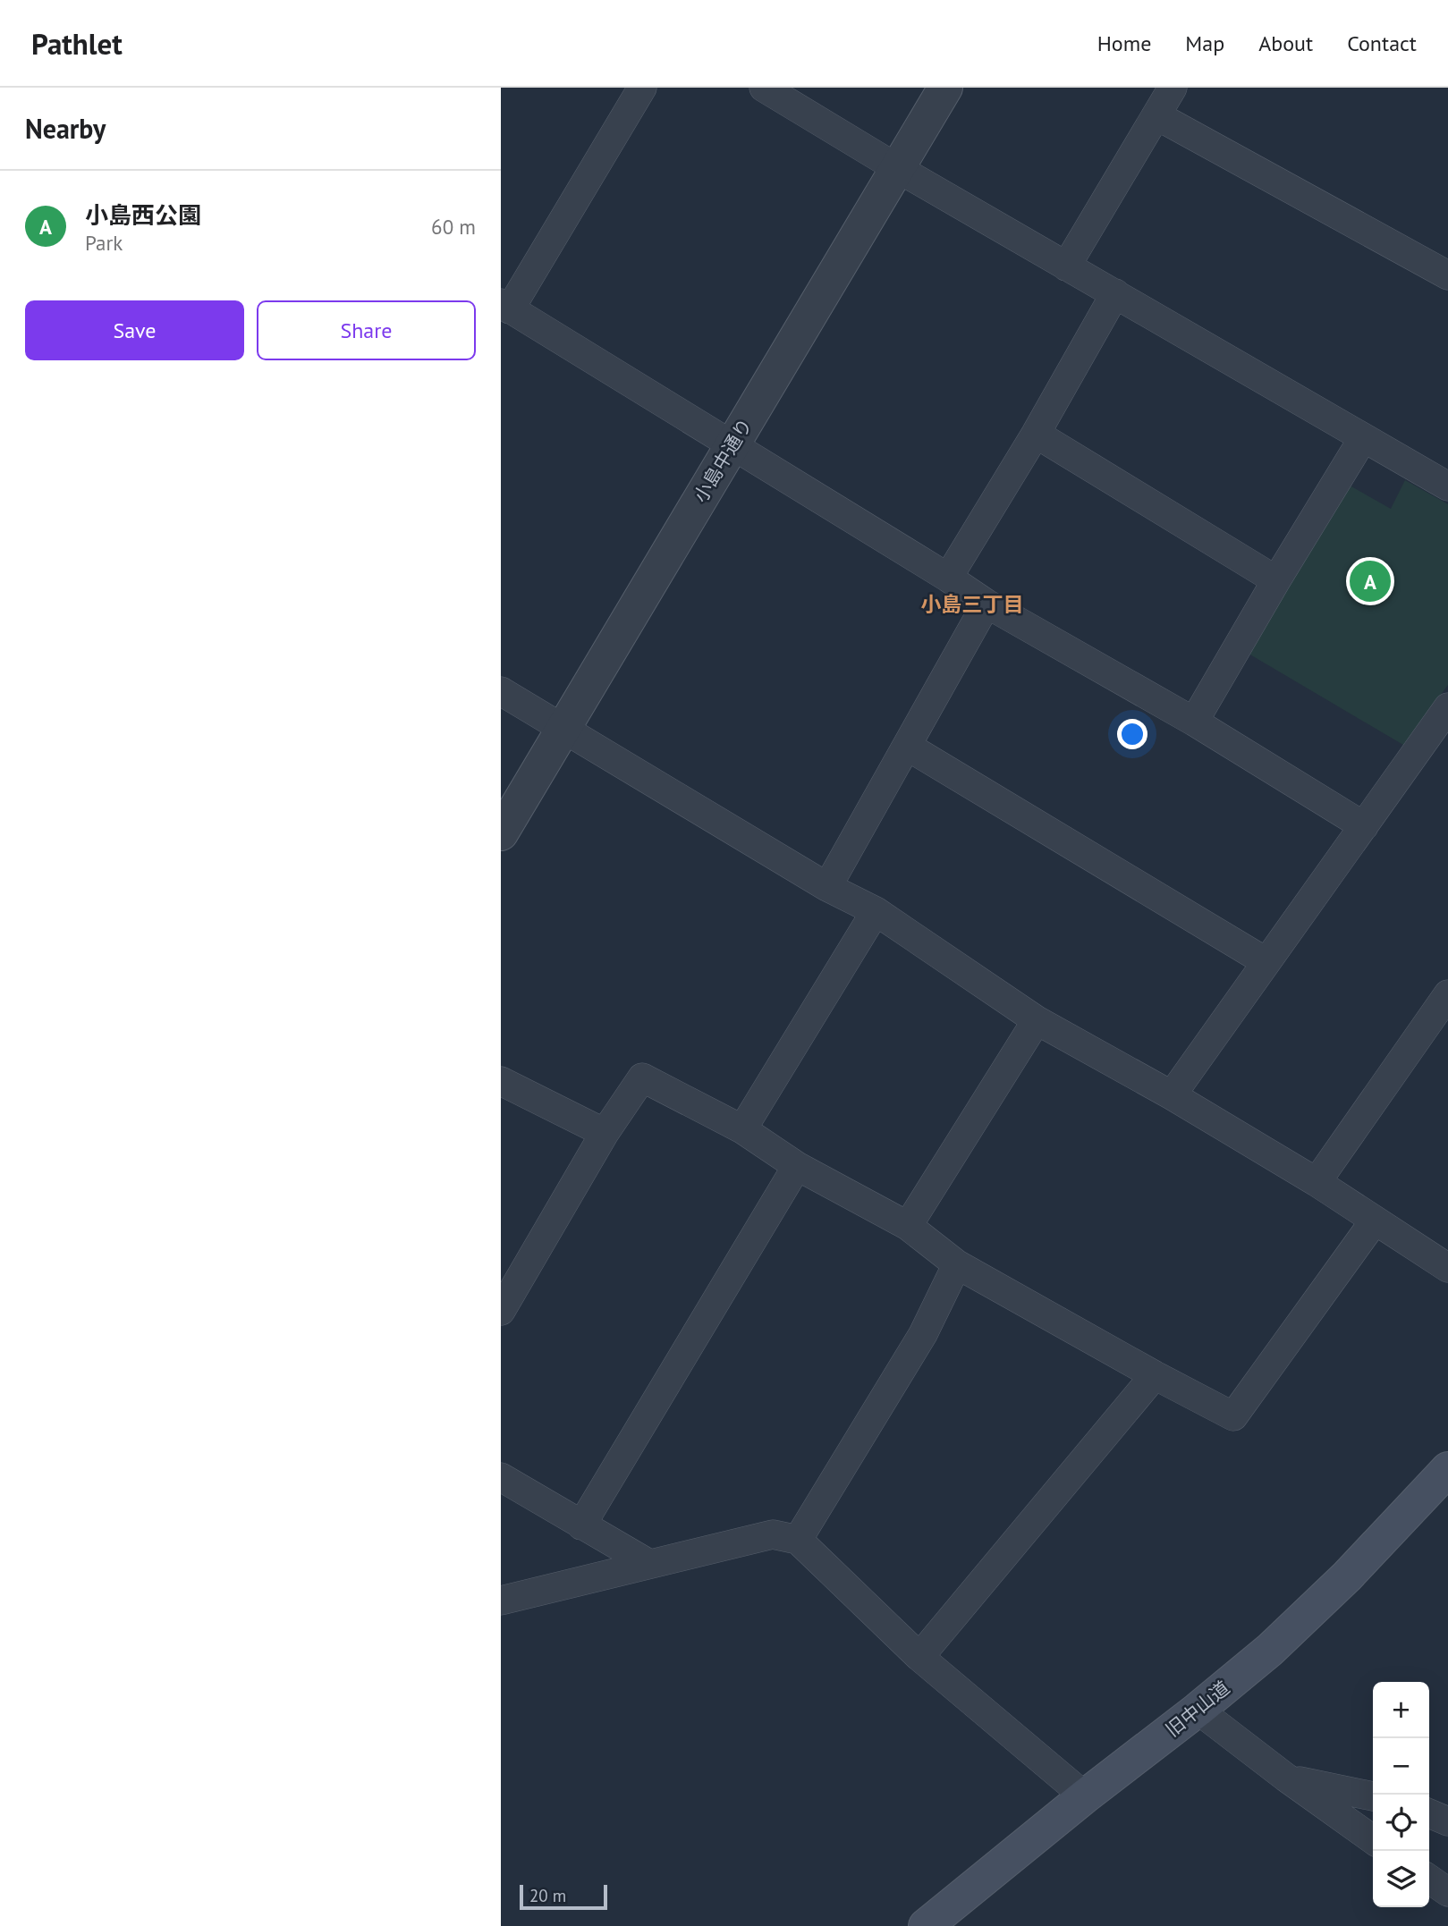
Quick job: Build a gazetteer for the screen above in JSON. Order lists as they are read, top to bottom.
{
  "streets": {
    "main road": ["旧中山道"],
    "street": ["小島中通り"]
  },
  "districts": ["小島三丁目"],
  "scale_bar": "20 m",
  "page": {
    "header": "Pathlet",
    "nav": [
      "Home",
      "Map",
      "About",
      "Contact"
    ],
    "heading": "Nearby",
    "list": [
      {
        "mark": "A",
        "name": "小島西公園",
        "note": "Park",
        "value": "60 m"
      }
    ],
    "buttons": ["Save", "Share"],
    "pins": "A",
    "map_buttons": ["+", "−"],
    "scale": "20 m"
  }
}
